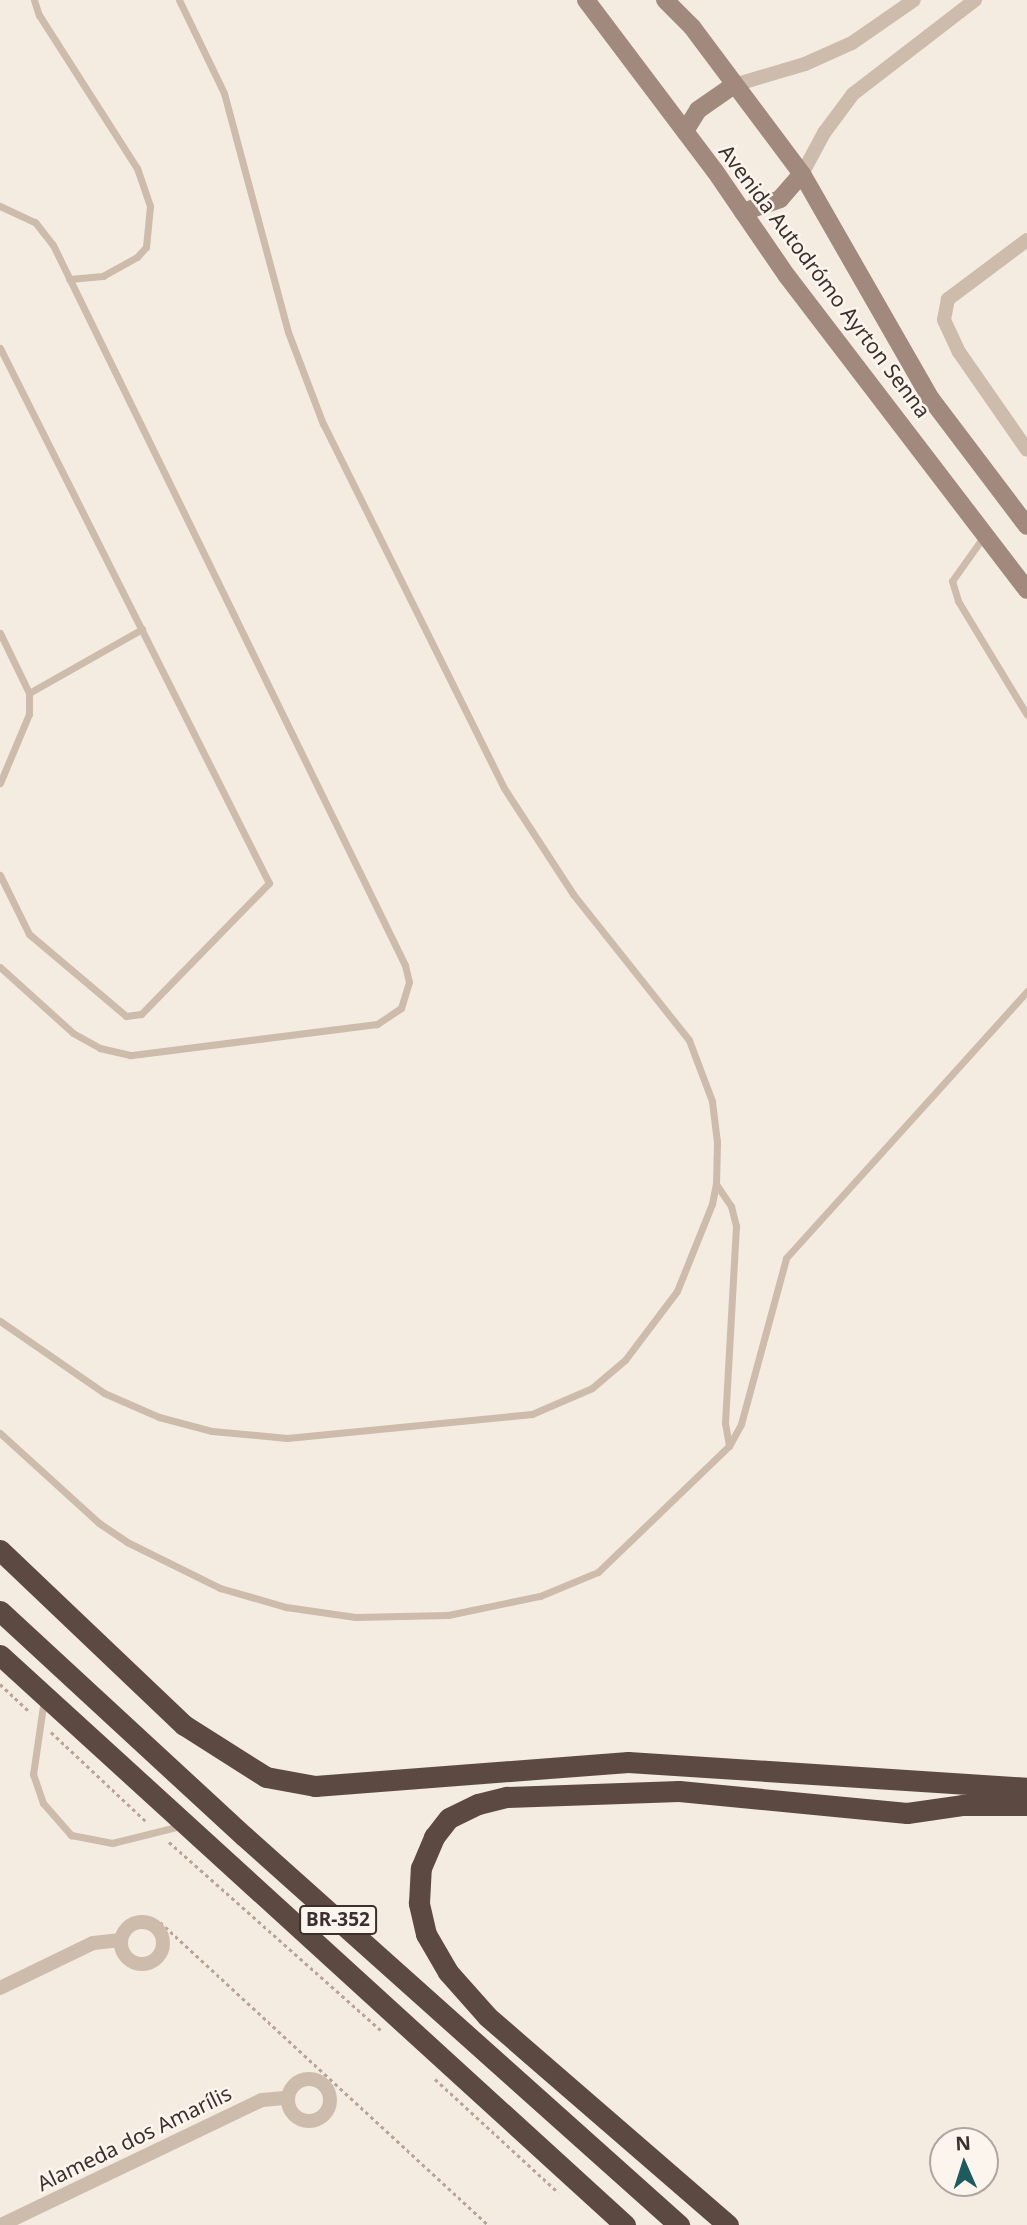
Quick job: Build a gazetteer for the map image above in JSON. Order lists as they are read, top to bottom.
{
  "streets": {
    "highway": ["BR-352"],
    "street": ["Avenida Autodrómo Ayrton Senna", "Alameda dos Amarílis"]
  },
  "north": "top"
}
